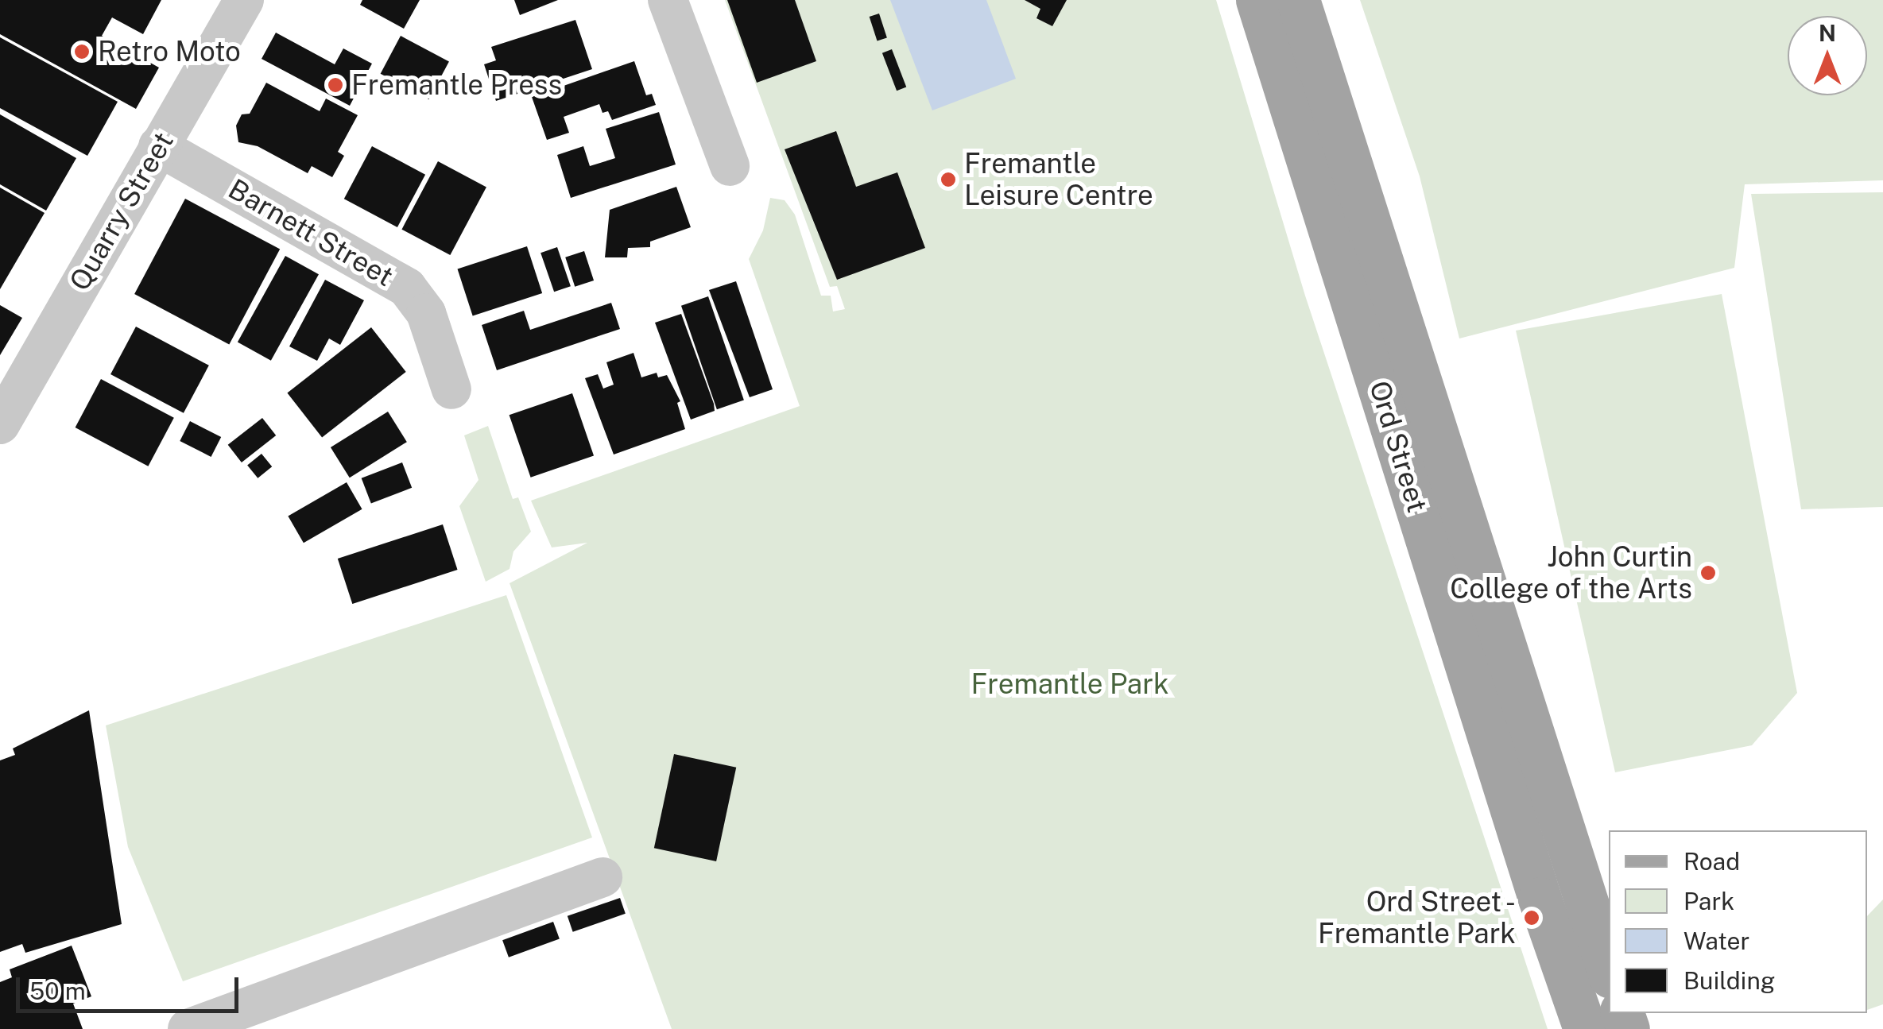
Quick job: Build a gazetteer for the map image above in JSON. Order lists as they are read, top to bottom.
{
  "streets": {
    "main road": ["Ord Street"],
    "street": ["Quarry Street", "Barnett Street"]
  },
  "crossings": [
    ["Quarry Street", "Barnett Street"]
  ],
  "parks": ["Fremantle Park"],
  "places": [
    "Retro Moto",
    "Fremantle Press",
    "Fremantle Leisure Centre",
    "John Curtin College of the Arts",
    "Ord Street - Fremantle Park"
  ],
  "legend": [
    "Road",
    "Park",
    "Water",
    "Building"
  ],
  "scale_bar": "50 m",
  "north": "top"
}
